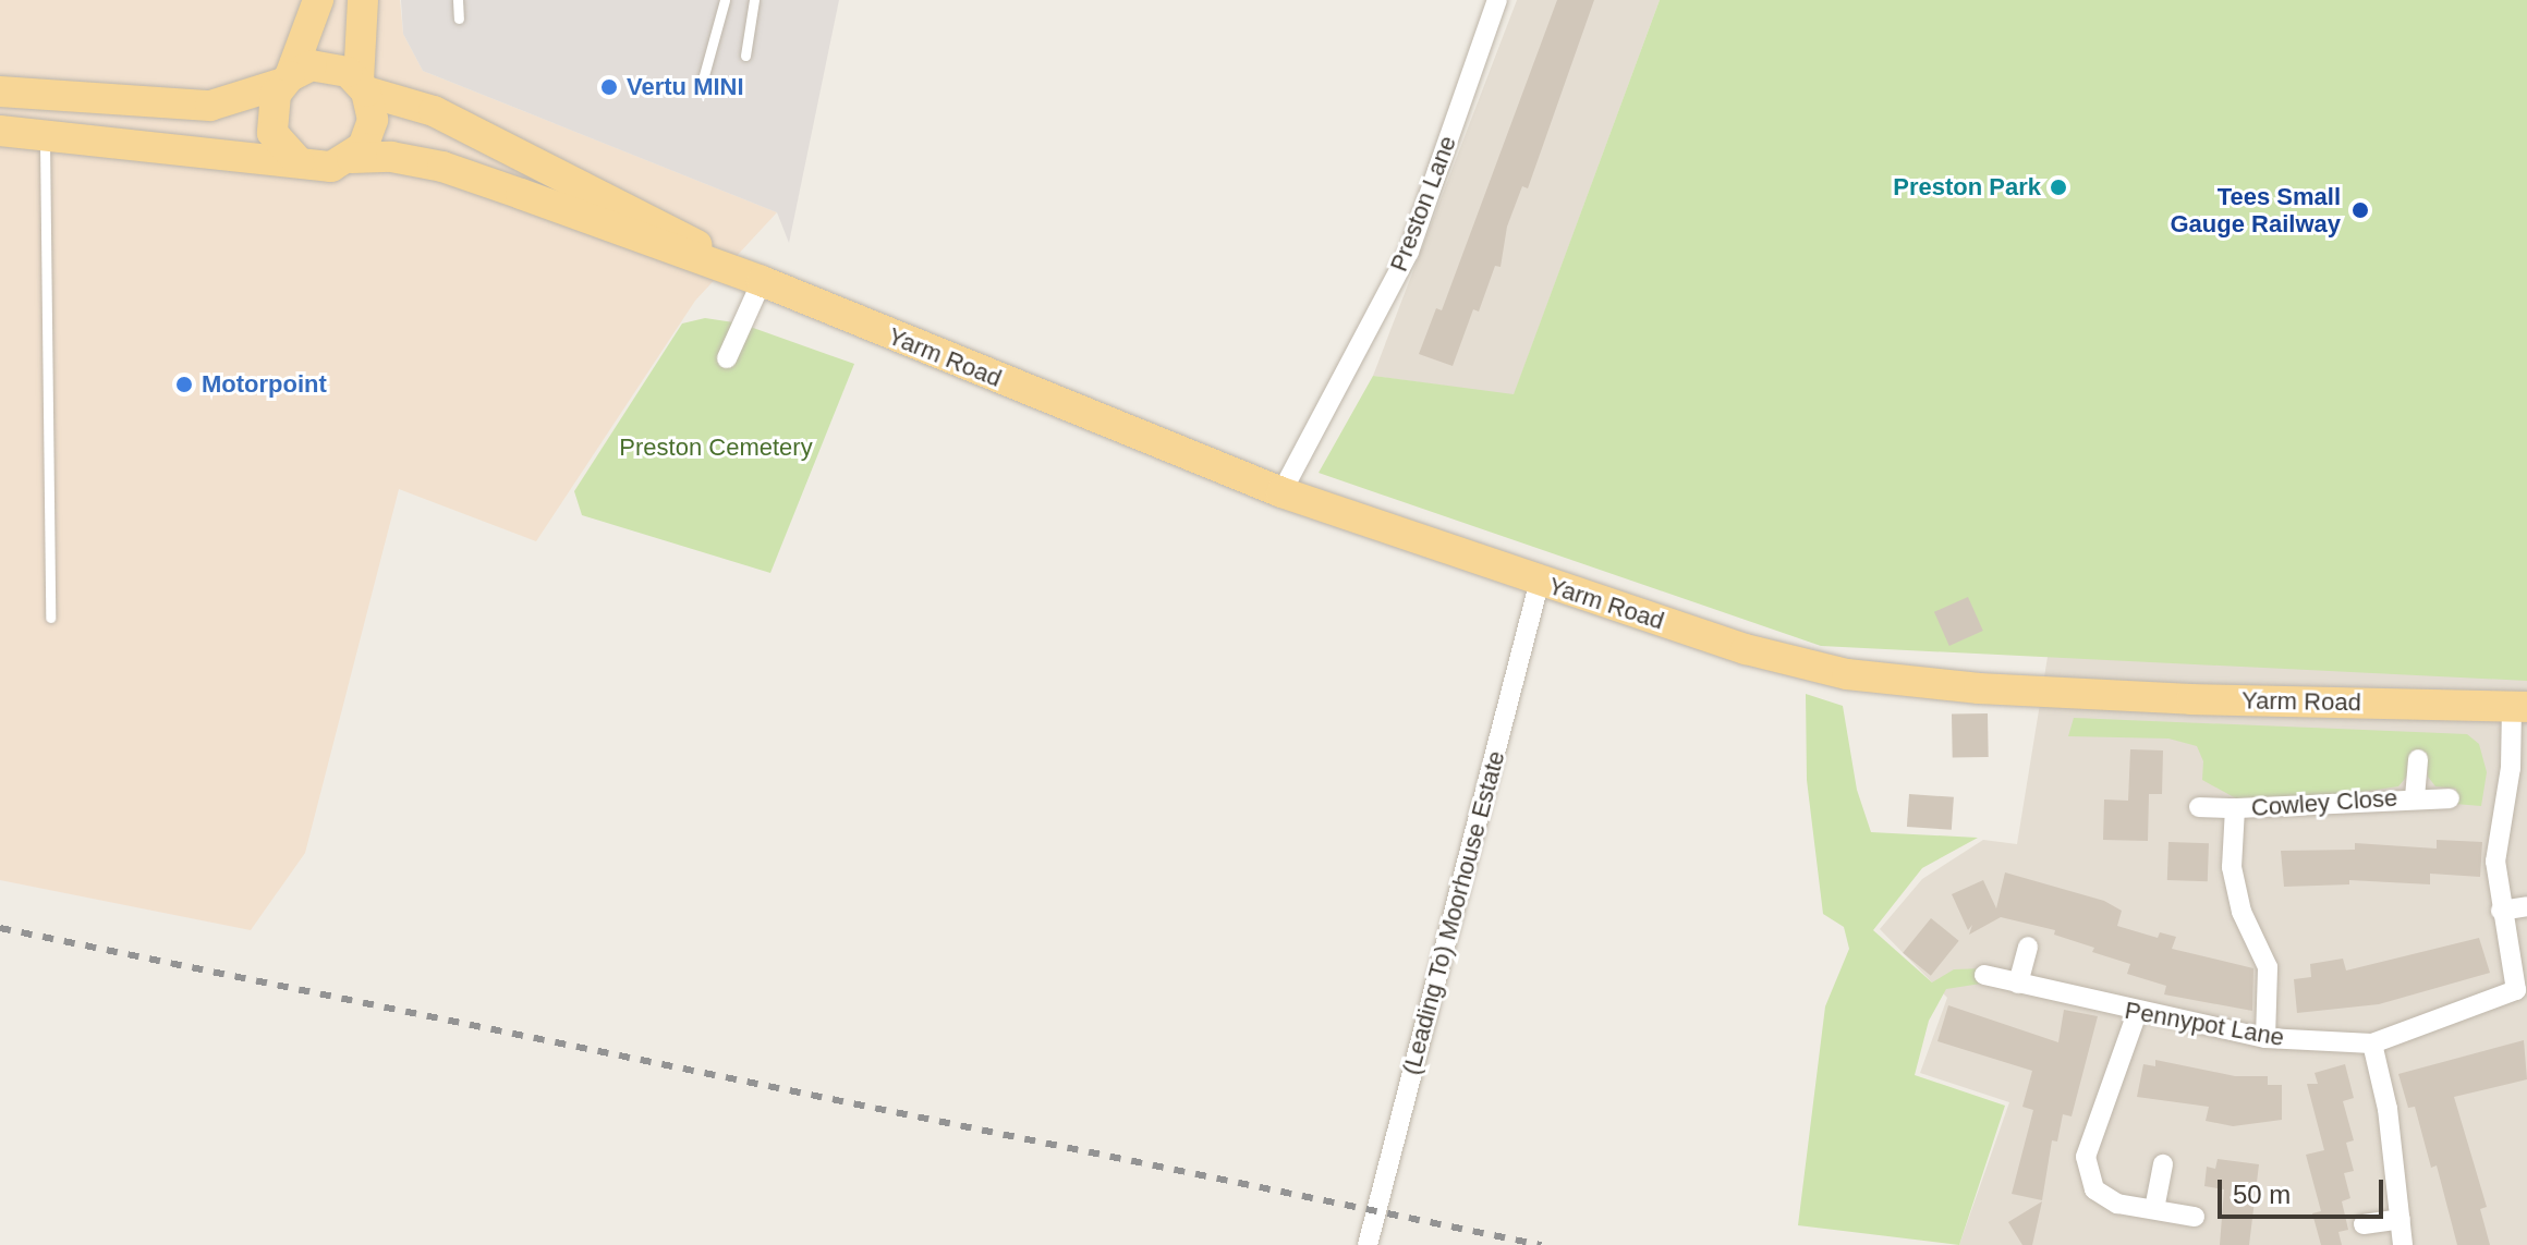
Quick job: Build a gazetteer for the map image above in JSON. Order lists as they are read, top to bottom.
{
  "streets": {
    "main road": ["Yarm Road"],
    "street": [
      "Preston Lane",
      "Cowley Close",
      "(Leading To) Moorhouse Estate",
      "Pennypot Lane"
    ]
  },
  "crossings": [
    ["Preston Lane", "Yarm Road"],
    ["Yarm Road", "(Leading To) Moorhouse Estate"],
    ["Yarm Road", "Pennypot Lane"],
    ["Cowley Close", "Pennypot Lane"]
  ],
  "parks": ["Preston Cemetery"],
  "places": [
    "Vertu MINI",
    "Preston Park",
    "Tees Small Gauge Railway",
    "Motorpoint"
  ],
  "scale_bar": "50 m"
}
